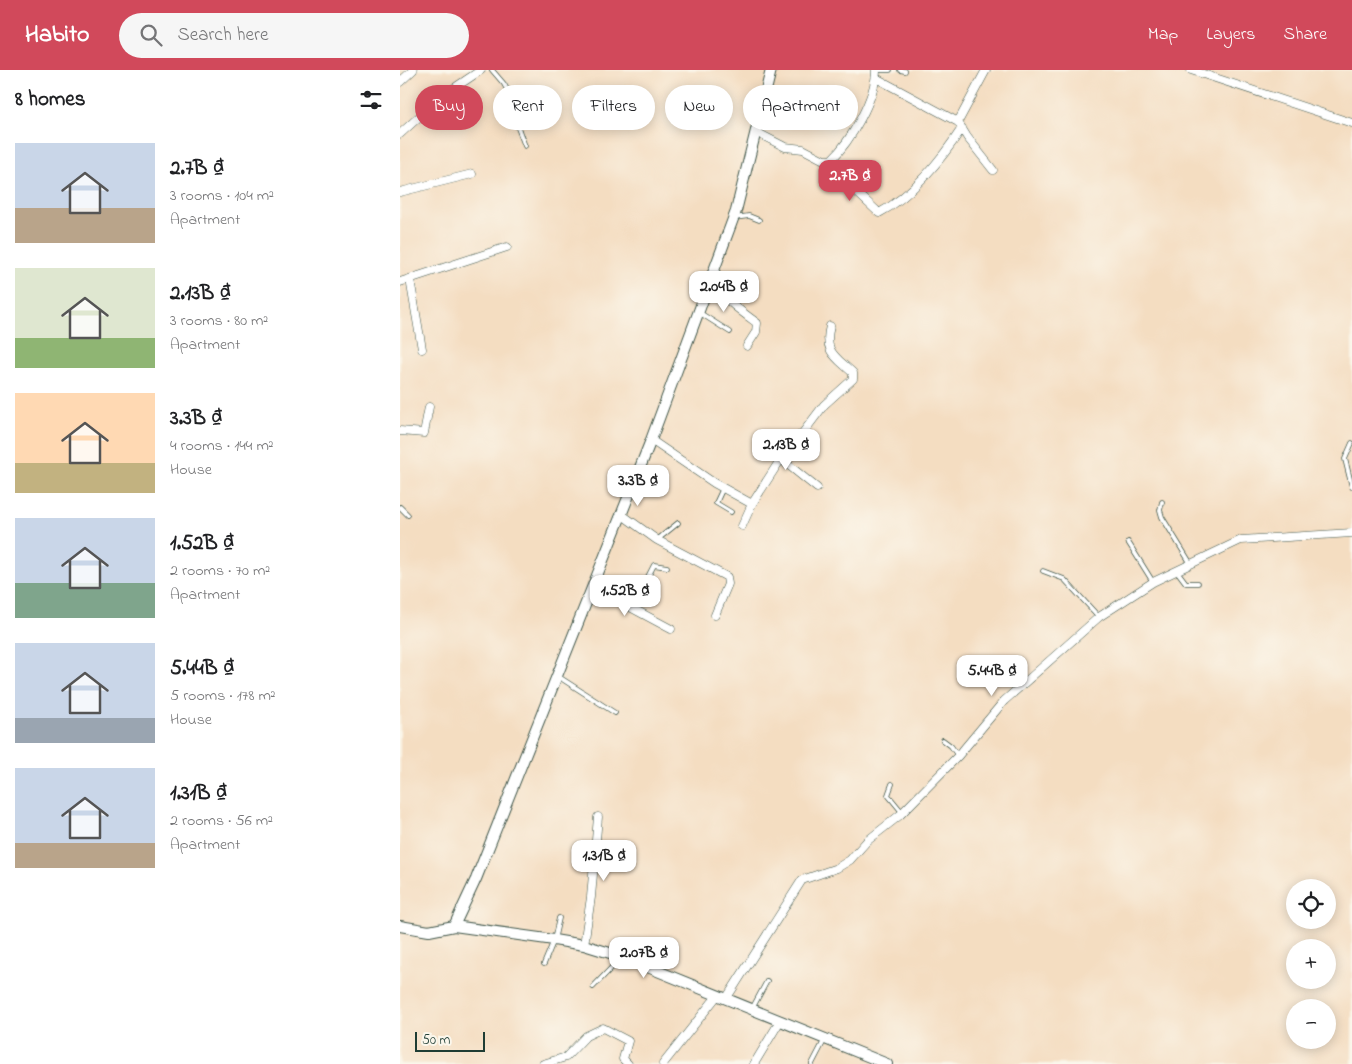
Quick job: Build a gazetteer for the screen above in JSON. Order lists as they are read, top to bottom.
{
  "scale_bar": "50 m",
  "page": {
    "header": "Habito",
    "search": "Search here",
    "nav": ["Map", "Layers", "Share"],
    "heading": "8 homes",
    "chip": [
      "Buy",
      "Rent",
      "Filters",
      "New",
      "Apartment"
    ],
    "list": [
      {
        "name": "2.7B ₫",
        "note": "3 rooms · 104 m² · Apartment"
      },
      {
        "name": "2.13B ₫",
        "note": "3 rooms · 80 m² · Apartment"
      },
      {
        "name": "3.3B ₫",
        "note": "4 rooms · 144 m² · House"
      },
      {
        "name": "1.52B ₫",
        "note": "2 rooms · 70 m² · Apartment"
      },
      {
        "name": "5.44B ₫",
        "note": "5 rooms · 178 m² · House"
      },
      {
        "name": "1.31B ₫",
        "note": "2 rooms · 56 m² · Apartment"
      }
    ],
    "price": [
      "2.7B ₫",
      "2.04B ₫",
      "2.13B ₫",
      "3.3B ₫",
      "1.52B ₫",
      "5.44B ₫",
      "1.31B ₫",
      "2.07B ₫"
    ],
    "map_buttons": ["+", "−"],
    "scale": "50 m"
  }
}
